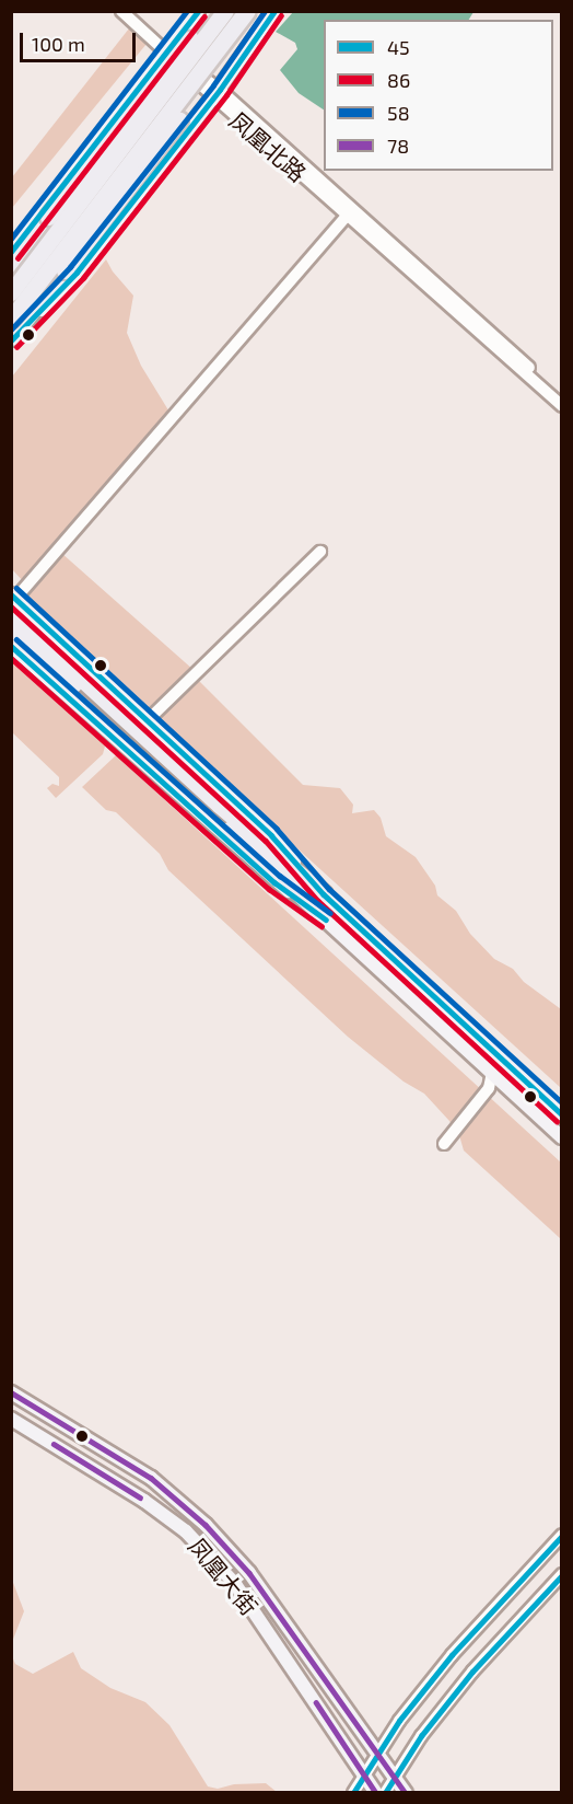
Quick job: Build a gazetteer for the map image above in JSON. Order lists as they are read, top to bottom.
{
  "streets": {
    "main road": ["凤凰大街"],
    "street": ["凤凰北路"]
  },
  "lines": [
    "transit line 45",
    "transit line 58",
    "transit line 86",
    "transit line 78"
  ],
  "legend": [
    "45",
    "86",
    "58",
    "78"
  ],
  "scale_bar": "100 m"
}
